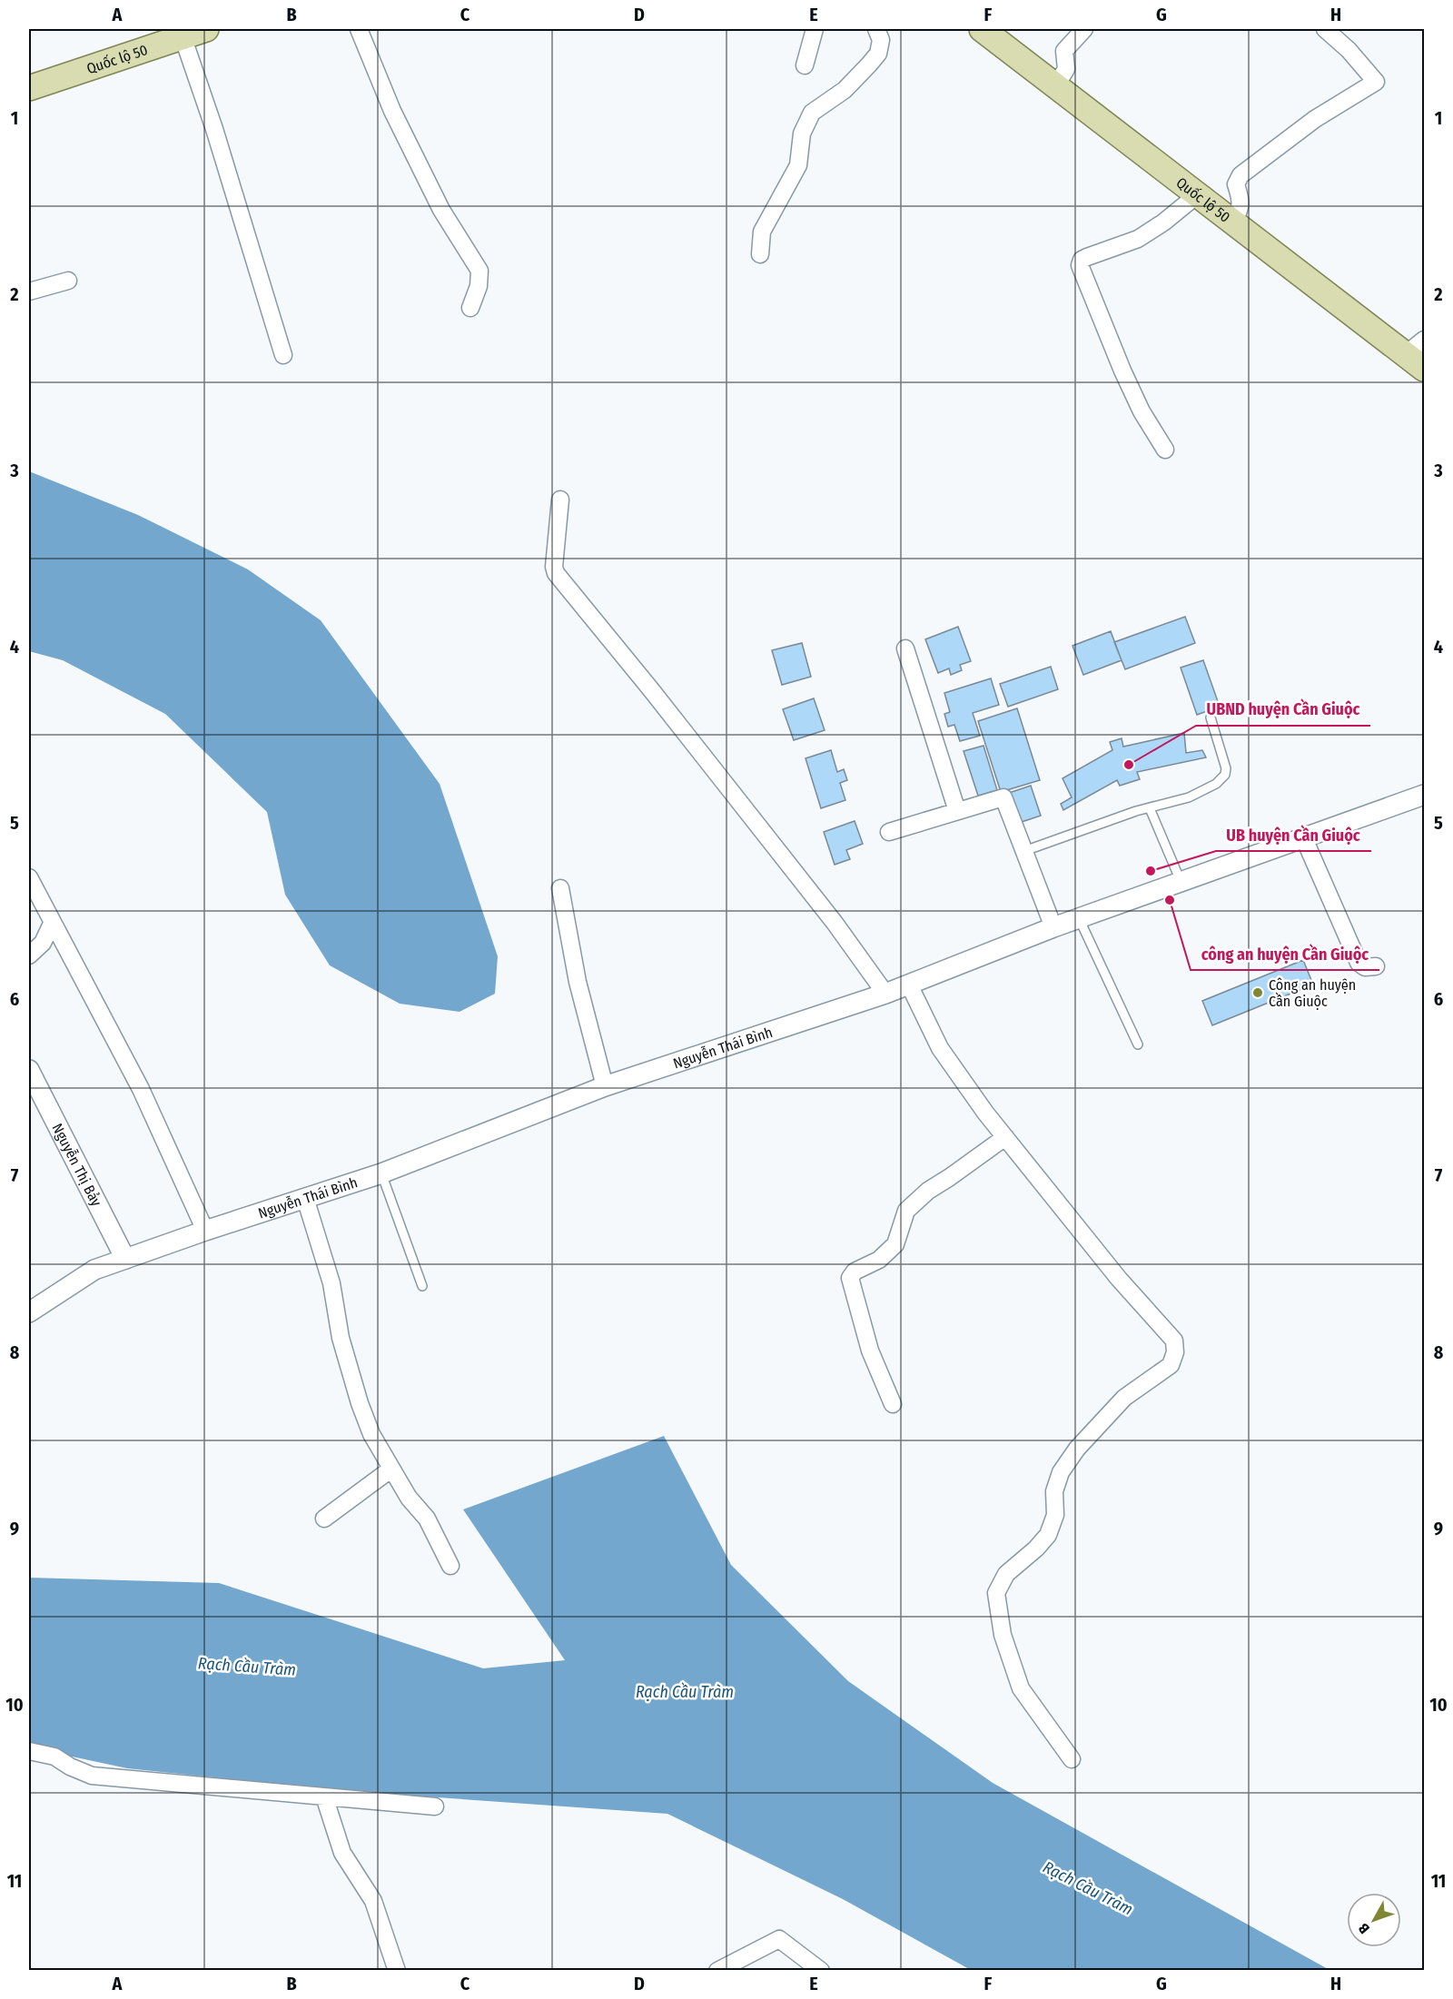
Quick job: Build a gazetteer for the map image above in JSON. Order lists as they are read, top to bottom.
{
  "streets": {
    "main road": ["Quốc lộ 50"],
    "street": ["Nguyễn Thái Bình", "Nguyễn Thị Bảy"]
  },
  "crossings": [
    ["Nguyễn Thái Bình", "Nguyễn Thị Bảy"]
  ],
  "water": ["Rạch Cầu Tràm"],
  "places": [
    "UBND huyện Cần Giuộc",
    "UB huyện Cần Giuộc",
    "công an huyện Cần Giuộc",
    "Công an huyện Cần Giuộc"
  ],
  "north": "bottom left",
  "grid": {
    "columns": [
      "A",
      "B",
      "C",
      "D",
      "E",
      "F",
      "G",
      "H"
    ],
    "rows": [
      "1",
      "2",
      "3",
      "4",
      "5",
      "6",
      "7",
      "8",
      "9",
      "10",
      "11"
    ]
  }
}
